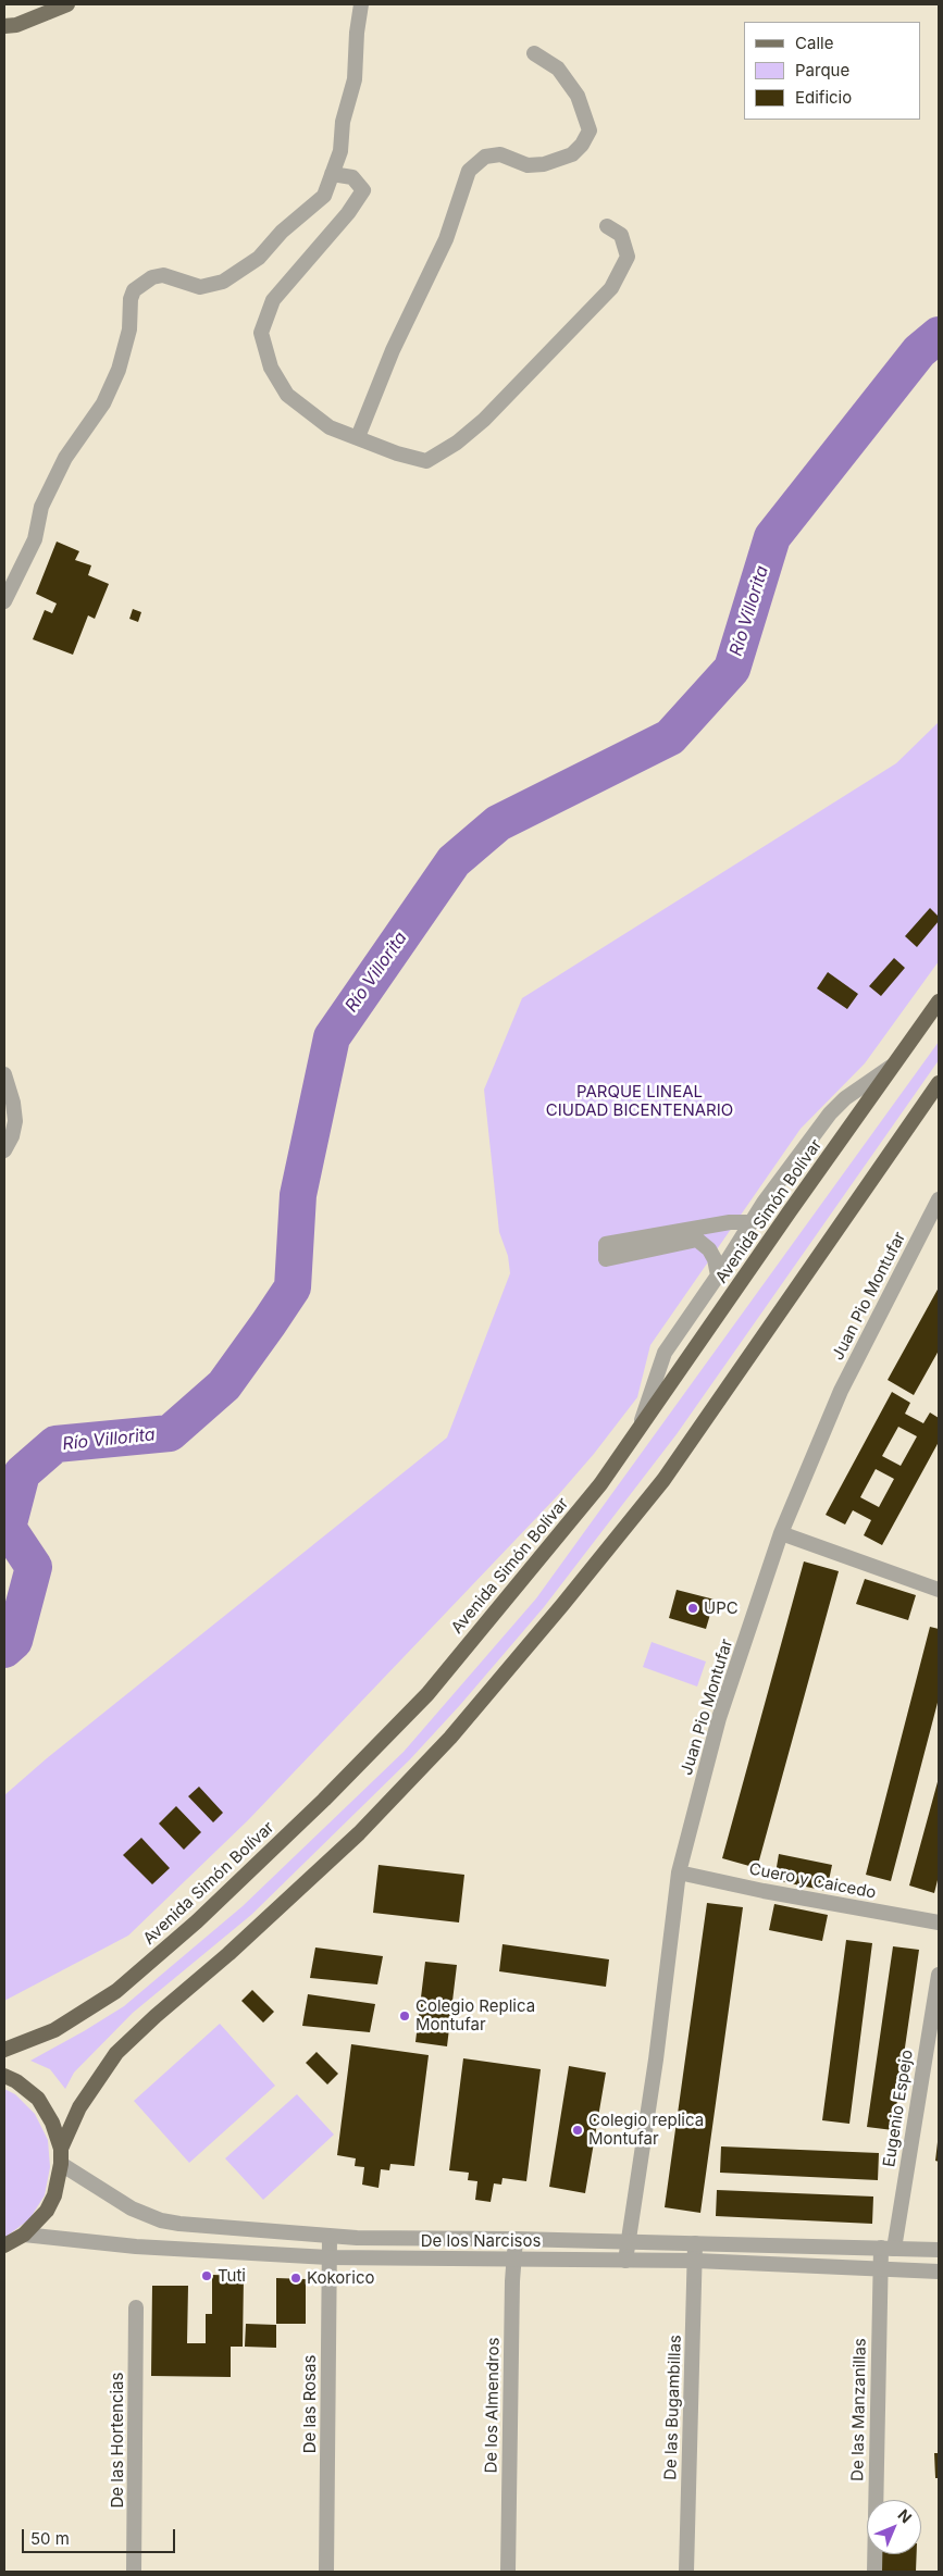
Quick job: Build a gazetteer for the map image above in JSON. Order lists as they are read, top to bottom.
{
  "streets": {
    "highway": ["Avenida Simón Bolívar"],
    "street": [
      "Juan Pio Montufar",
      "Cuero y Caicedo",
      "Eugenio Espejo",
      "De los Narcisos",
      "De las Rosas",
      "De los Almendros",
      "De las Bugambillas",
      "De las Manzanillas",
      "De las Hortencias"
    ]
  },
  "crossings": [
    ["Juan Pio Montufar", "Cuero y Caicedo"],
    ["Juan Pio Montufar", "De los Narcisos"],
    ["Eugenio Espejo", "De los Narcisos"],
    ["Eugenio Espejo", "De las Manzanillas"],
    ["De los Narcisos", "De las Rosas"],
    ["De los Narcisos", "De los Almendros"],
    ["De los Narcisos", "De las Bugambillas"],
    ["De los Narcisos", "De las Manzanillas"]
  ],
  "water": ["Río Villorita"],
  "parks": ["PARQUE LINEAL CIUDAD BICENTENARIO"],
  "places": [
    "UPC",
    "Colegio Replica Montufar",
    "Colegio replica Montufar",
    "Tuti",
    "Kokorico"
  ],
  "legend": ["Calle", "Parque", "Edificio"],
  "scale_bar": "50 m",
  "north": "top right"
}
